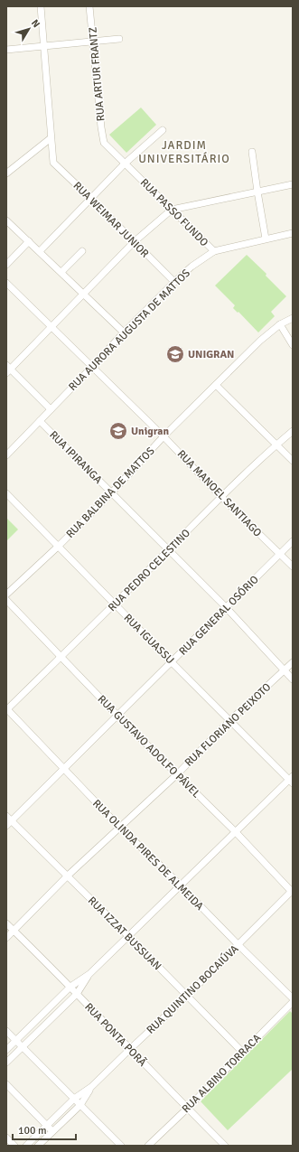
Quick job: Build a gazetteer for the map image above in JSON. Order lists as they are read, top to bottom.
{
  "streets": {
    "street": [
      "RUA ARTUR FRANTZ",
      "RUA PASSO FUNDO",
      "RUA WEIMAR JUNIOR",
      "RUA AURORA AUGUSTA DE MATTOS",
      "RUA IPIRANGA",
      "RUA BALBINA DE MATTOS",
      "RUA MANOEL SANTIAGO",
      "RUA PEDRO CELESTINO",
      "RUA GENERAL OSÓRIO",
      "RUA IGUASSU",
      "RUA FLORIANO PEIXOTO",
      "RUA GUSTAVO ADOLFO PÁVEL",
      "RUA OLINDA PIRES DE ALMEIDA",
      "RUA IZZAT BUSSUAN",
      "RUA QUINTINO BOCAIÚVA",
      "RUA PONTA PORÃ",
      "RUA ALBINO TORRACA"
    ]
  },
  "crossings": [
    ["RUA ARTUR FRANTZ", "RUA PASSO FUNDO"],
    ["RUA PASSO FUNDO", "RUA AURORA AUGUSTA DE MATTOS"],
    ["RUA WEIMAR JUNIOR", "RUA AURORA AUGUSTA DE MATTOS"],
    ["RUA AURORA AUGUSTA DE MATTOS", "RUA IPIRANGA"],
    ["RUA AURORA AUGUSTA DE MATTOS", "RUA MANOEL SANTIAGO"],
    ["RUA IPIRANGA", "RUA BALBINA DE MATTOS"],
    ["RUA IPIRANGA", "RUA PEDRO CELESTINO"],
    ["RUA IPIRANGA", "RUA GENERAL OSÓRIO"],
    ["RUA IPIRANGA", "RUA FLORIANO PEIXOTO"],
    ["RUA BALBINA DE MATTOS", "RUA MANOEL SANTIAGO"],
    ["RUA BALBINA DE MATTOS", "RUA IGUASSU"],
    ["RUA MANOEL SANTIAGO", "RUA PEDRO CELESTINO"],
    ["RUA MANOEL SANTIAGO", "RUA GENERAL OSÓRIO"],
    ["RUA PEDRO CELESTINO", "RUA IGUASSU"],
    ["RUA PEDRO CELESTINO", "RUA GUSTAVO ADOLFO PÁVEL"],
    ["RUA PEDRO CELESTINO", "RUA OLINDA PIRES DE ALMEIDA"],
    ["RUA GENERAL OSÓRIO", "RUA IGUASSU"],
    ["RUA GENERAL OSÓRIO", "RUA GUSTAVO ADOLFO PÁVEL"],
    ["RUA GENERAL OSÓRIO", "RUA OLINDA PIRES DE ALMEIDA"],
    ["RUA GENERAL OSÓRIO", "RUA IZZAT BUSSUAN"],
    ["RUA IGUASSU", "RUA FLORIANO PEIXOTO"],
    ["RUA FLORIANO PEIXOTO", "RUA GUSTAVO ADOLFO PÁVEL"],
    ["RUA FLORIANO PEIXOTO", "RUA OLINDA PIRES DE ALMEIDA"],
    ["RUA FLORIANO PEIXOTO", "RUA IZZAT BUSSUAN"],
    ["RUA FLORIANO PEIXOTO", "RUA PONTA PORÃ"],
    ["RUA GUSTAVO ADOLFO PÁVEL", "RUA QUINTINO BOCAIÚVA"],
    ["RUA OLINDA PIRES DE ALMEIDA", "RUA QUINTINO BOCAIÚVA"],
    ["RUA IZZAT BUSSUAN", "RUA QUINTINO BOCAIÚVA"],
    ["RUA IZZAT BUSSUAN", "RUA ALBINO TORRACA"],
    ["RUA QUINTINO BOCAIÚVA", "RUA PONTA PORÃ"],
    ["RUA PONTA PORÃ", "RUA ALBINO TORRACA"]
  ],
  "districts": ["JARDIM UNIVERSITÁRIO"],
  "places": {
    "school or university": ["UNIGRAN", "Unigran"]
  },
  "scale_bar": "100 m",
  "north": "top right"
}
